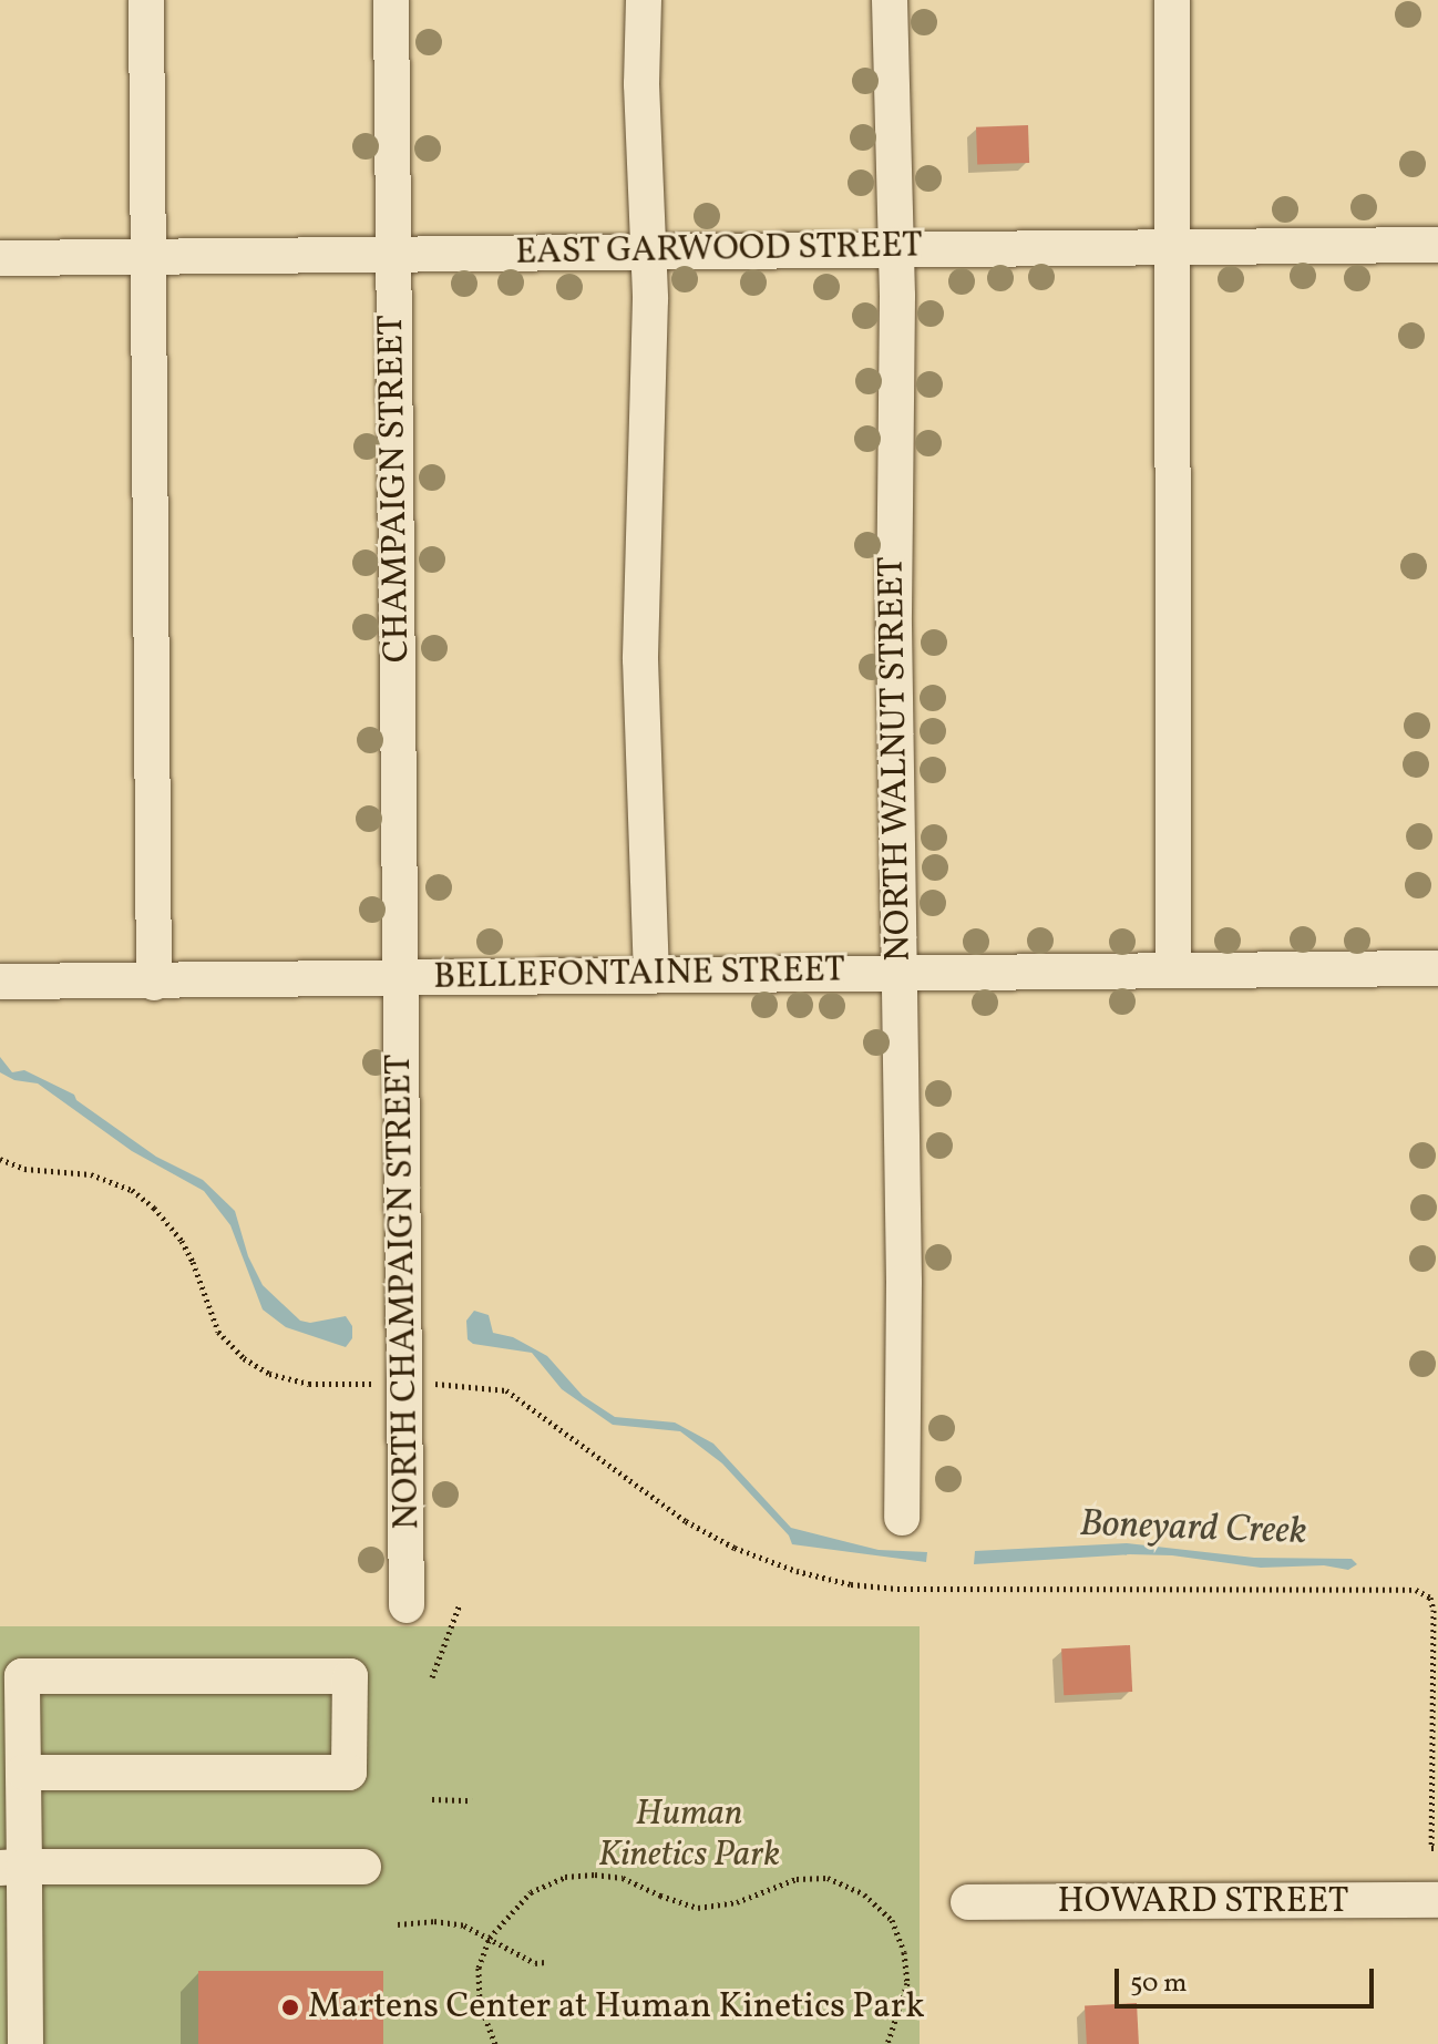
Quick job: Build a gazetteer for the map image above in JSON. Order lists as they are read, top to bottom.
{
  "streets": {
    "street": [
      "EAST GARWOOD STREET",
      "CHAMPAIGN STREET",
      "NORTH WALNUT STREET",
      "BELLEFONTAINE STREET",
      "NORTH CHAMPAIGN STREET",
      "HOWARD STREET"
    ]
  },
  "crossings": [
    ["EAST GARWOOD STREET", "CHAMPAIGN STREET"],
    ["EAST GARWOOD STREET", "NORTH WALNUT STREET"],
    ["CHAMPAIGN STREET", "BELLEFONTAINE STREET"],
    ["CHAMPAIGN STREET", "NORTH CHAMPAIGN STREET"],
    ["NORTH WALNUT STREET", "BELLEFONTAINE STREET"],
    ["BELLEFONTAINE STREET", "NORTH CHAMPAIGN STREET"]
  ],
  "water": ["Boneyard Creek"],
  "parks": ["Human Kinetics Park"],
  "places": ["Martens Center at Human Kinetics Park"],
  "scale_bar": "50 m"
}
